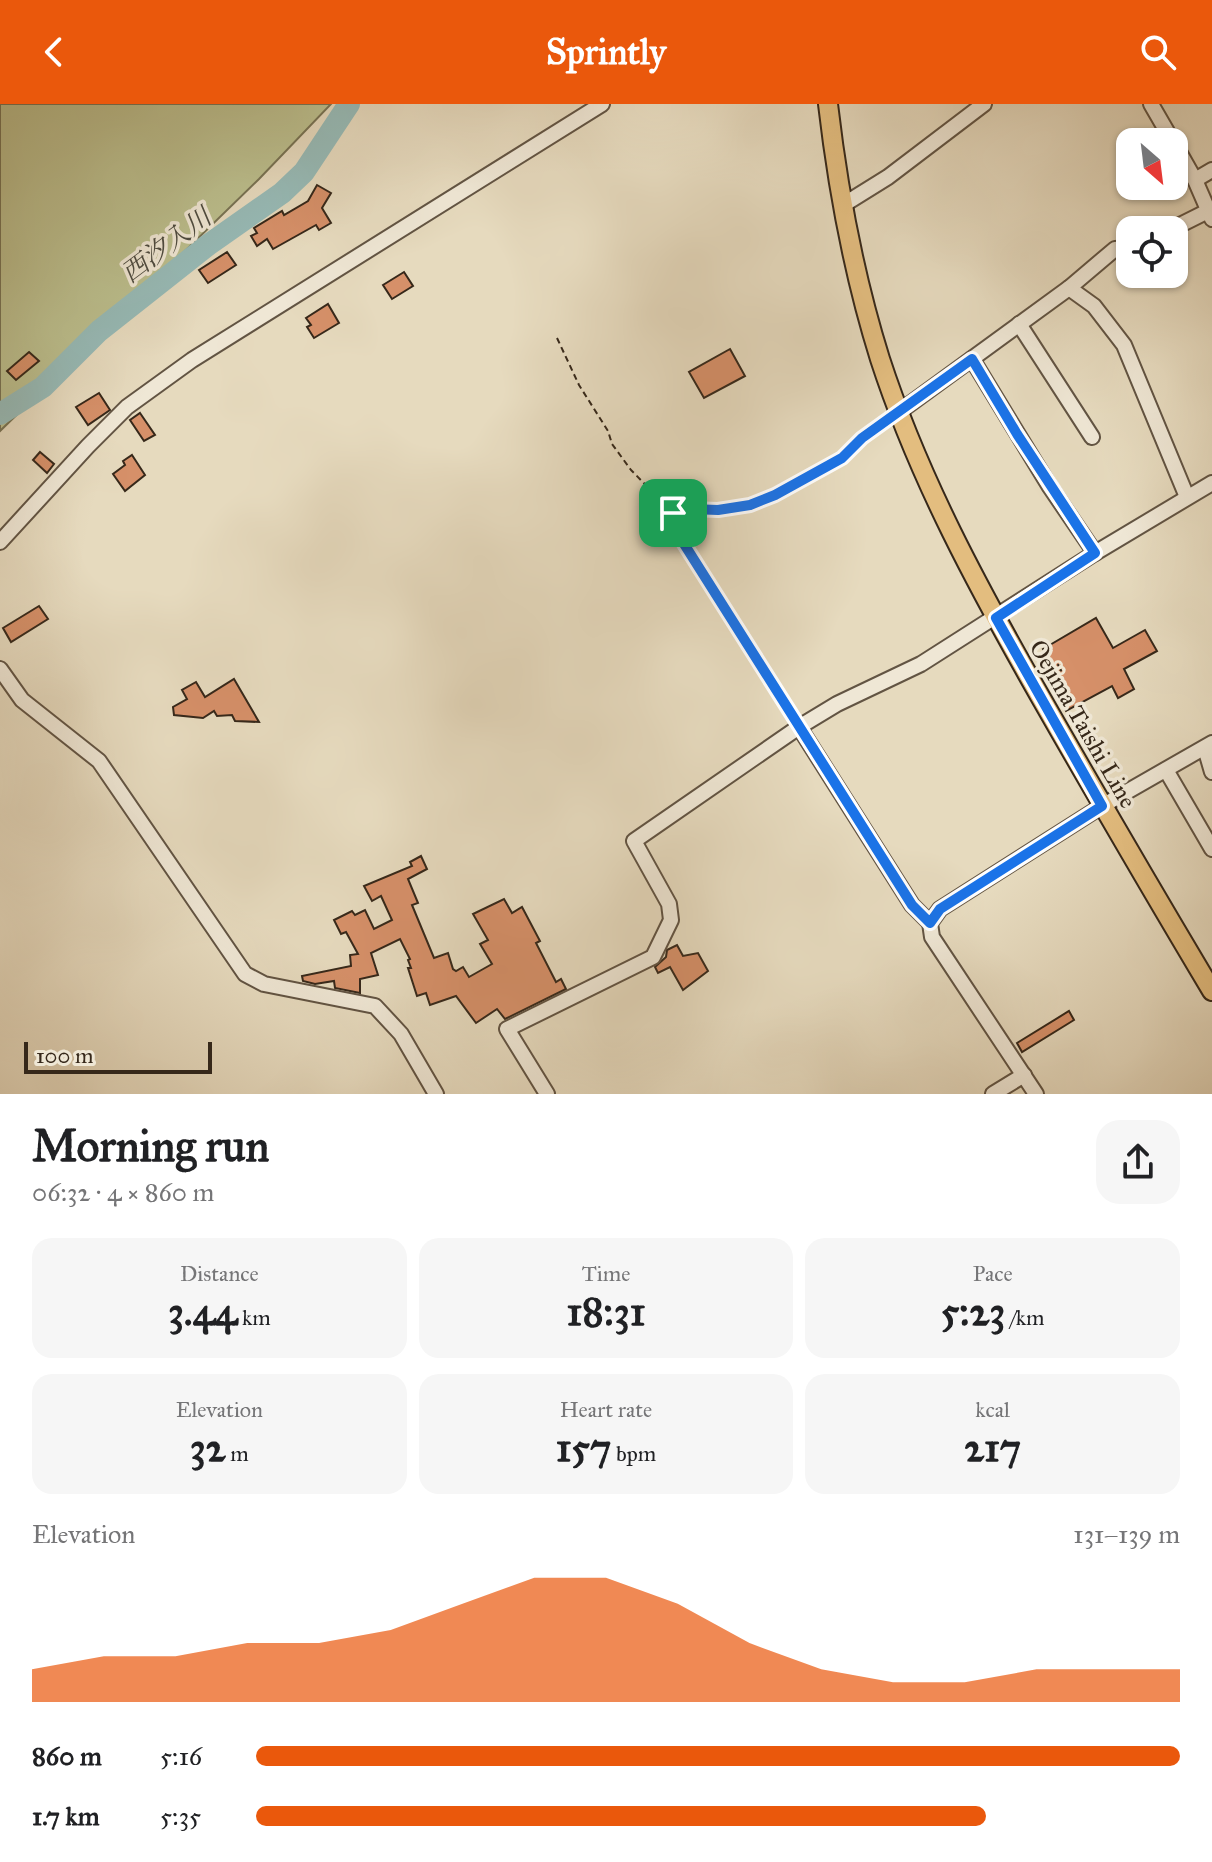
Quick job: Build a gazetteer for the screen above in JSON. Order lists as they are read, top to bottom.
{
  "streets": {
    "main road": ["Oejima Taishi Line"]
  },
  "water": ["西汐入川"],
  "scale_bar": "100 m",
  "north": "bottom right",
  "page": {
    "header": "Sprintly",
    "scale": "100 m",
    "heading": ["Morning run", "06:32 · 4 × 860 m"],
    "stats": [
      ["Distance", "3.44 km"],
      ["Time", "18:31"],
      ["Pace", "5:23 /km"],
      ["Elevation", "32 m"],
      ["Heart rate", "157 bpm"],
      ["kcal", "217"]
    ],
    "chart": ["Elevation", "131–139 m"],
    "list": [
      {
        "name": "860 m",
        "note": "5:16"
      },
      {
        "name": "1.7 km",
        "note": "5:35"
      }
    ]
  }
}
